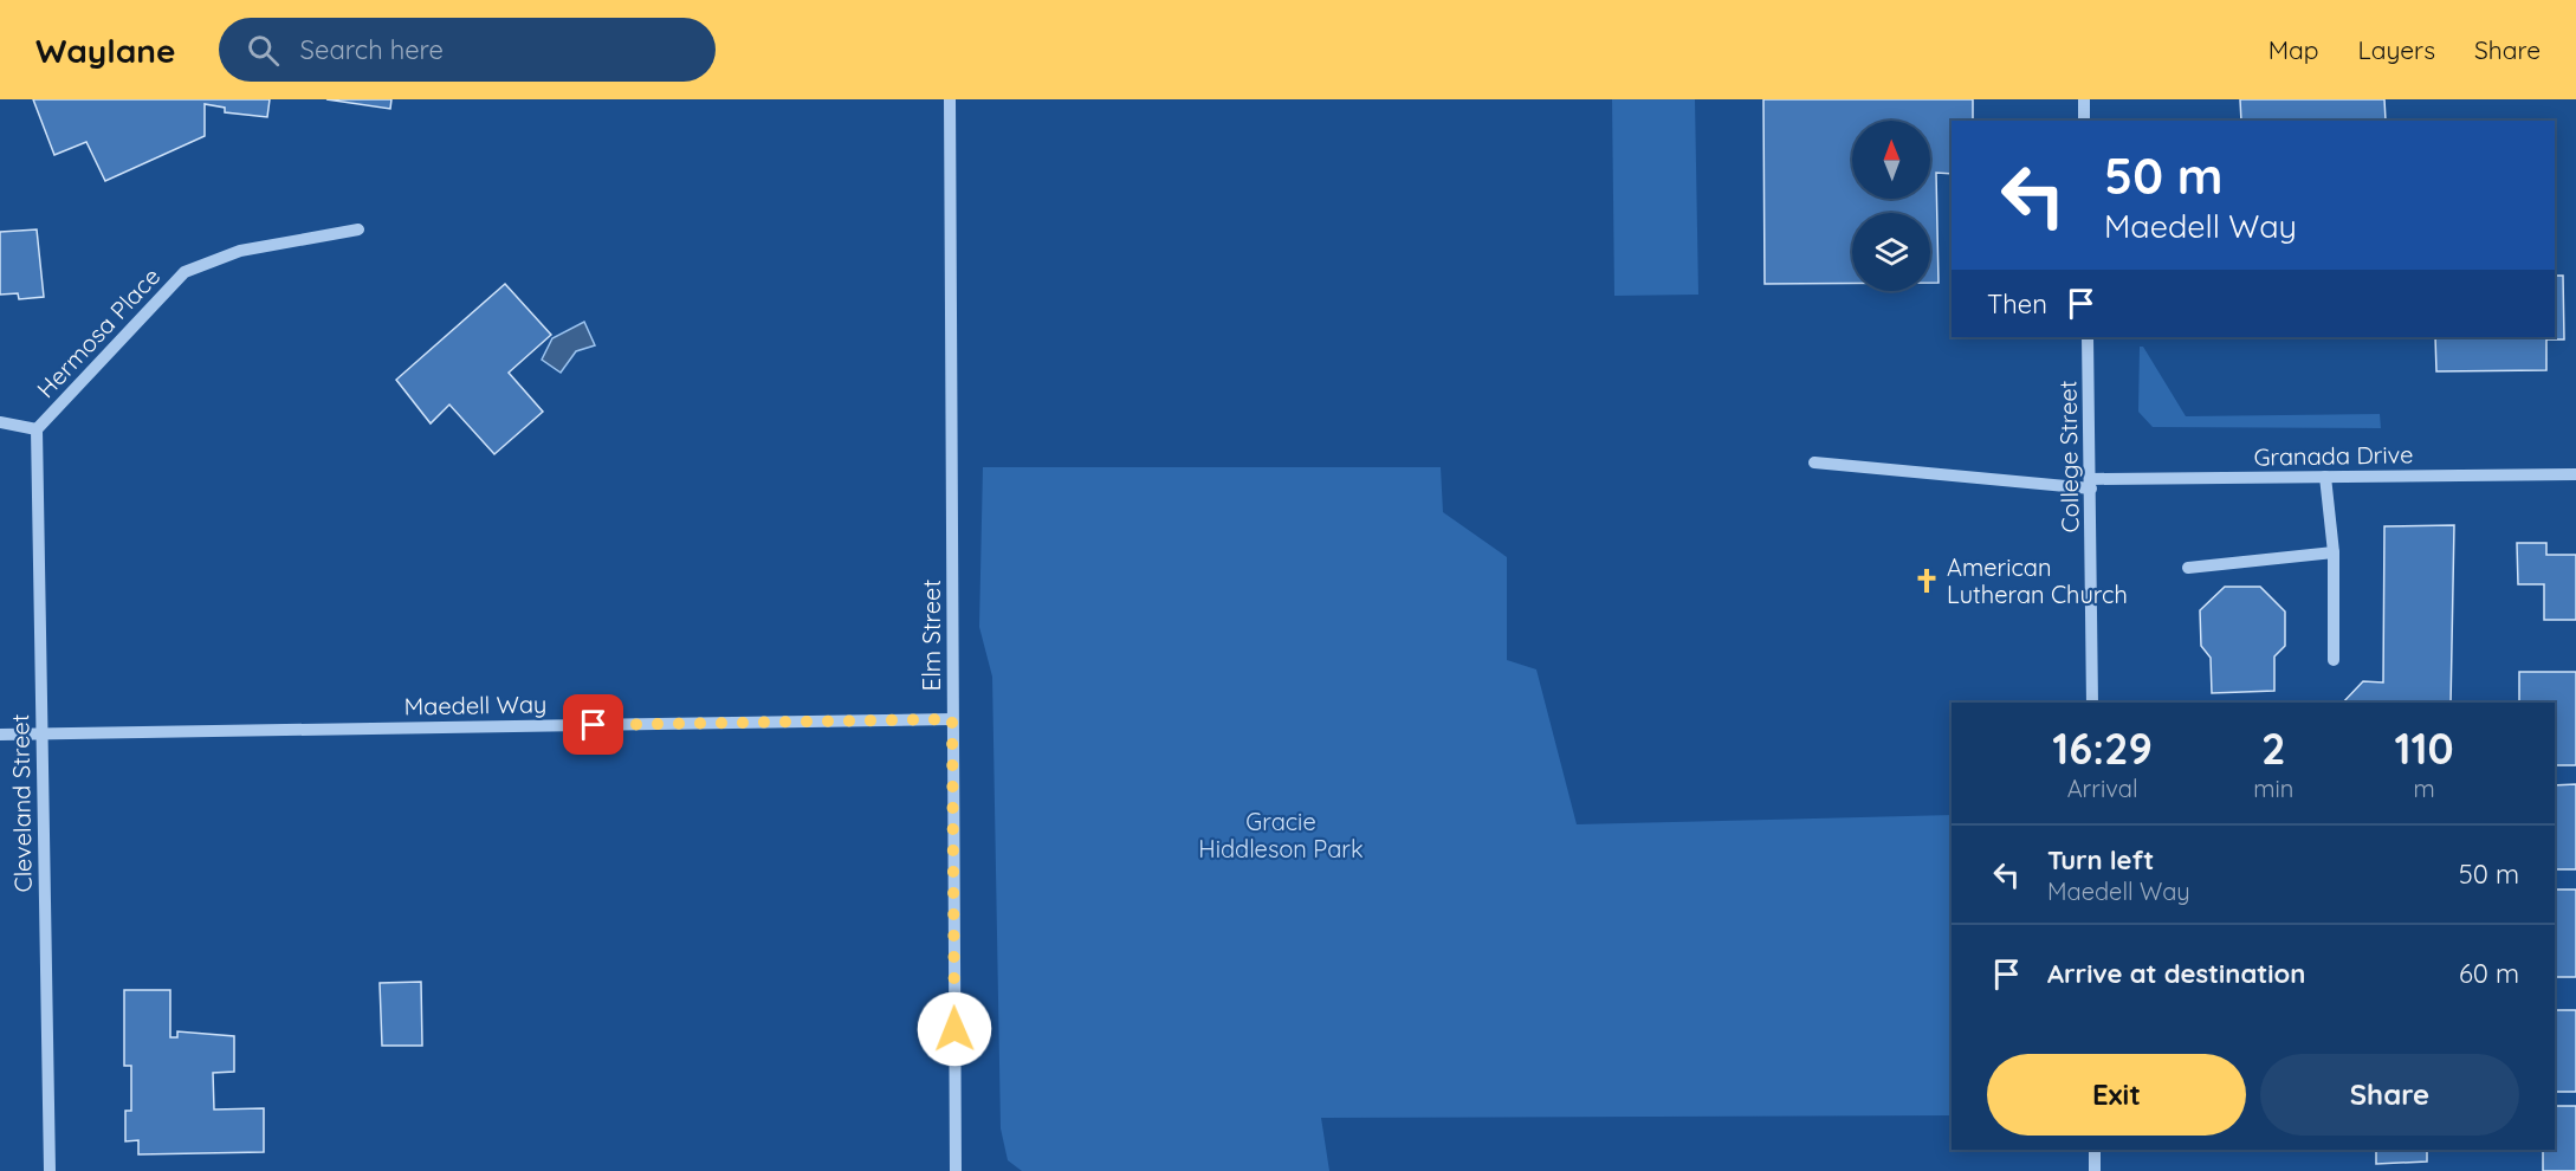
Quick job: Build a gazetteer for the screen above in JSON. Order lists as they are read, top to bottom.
{
  "streets": {
    "street": [
      "Hermosa Place",
      "Granada Drive",
      "College Street",
      "Elm Street",
      "Maedell Way",
      "Cleveland Street"
    ]
  },
  "crossings": [
    ["Hermosa Place", "Cleveland Street"],
    ["Granada Drive", "College Street"],
    ["Elm Street", "Maedell Way"],
    ["Maedell Way", "Cleveland Street"]
  ],
  "parks": ["Gracie Hiddleson Park"],
  "places": {
    "church": ["American Lutheran Church"]
  },
  "north": "top",
  "page": {
    "header": "Waylane",
    "search": "Search here",
    "nav": ["Map", "Layers", "Share"],
    "turn": ["50 m", "Maedell Way"],
    "then": "Then",
    "eta": [
      "16:29",
      "Arrival",
      "2",
      "min",
      "110",
      "m"
    ],
    "list": [
      {
        "name": "Turn left",
        "note": "Maedell Way",
        "value": "50 m"
      },
      {
        "name": "Arrive at destination",
        "value": "60 m"
      }
    ],
    "buttons": ["Exit", "Share"]
  }
}
